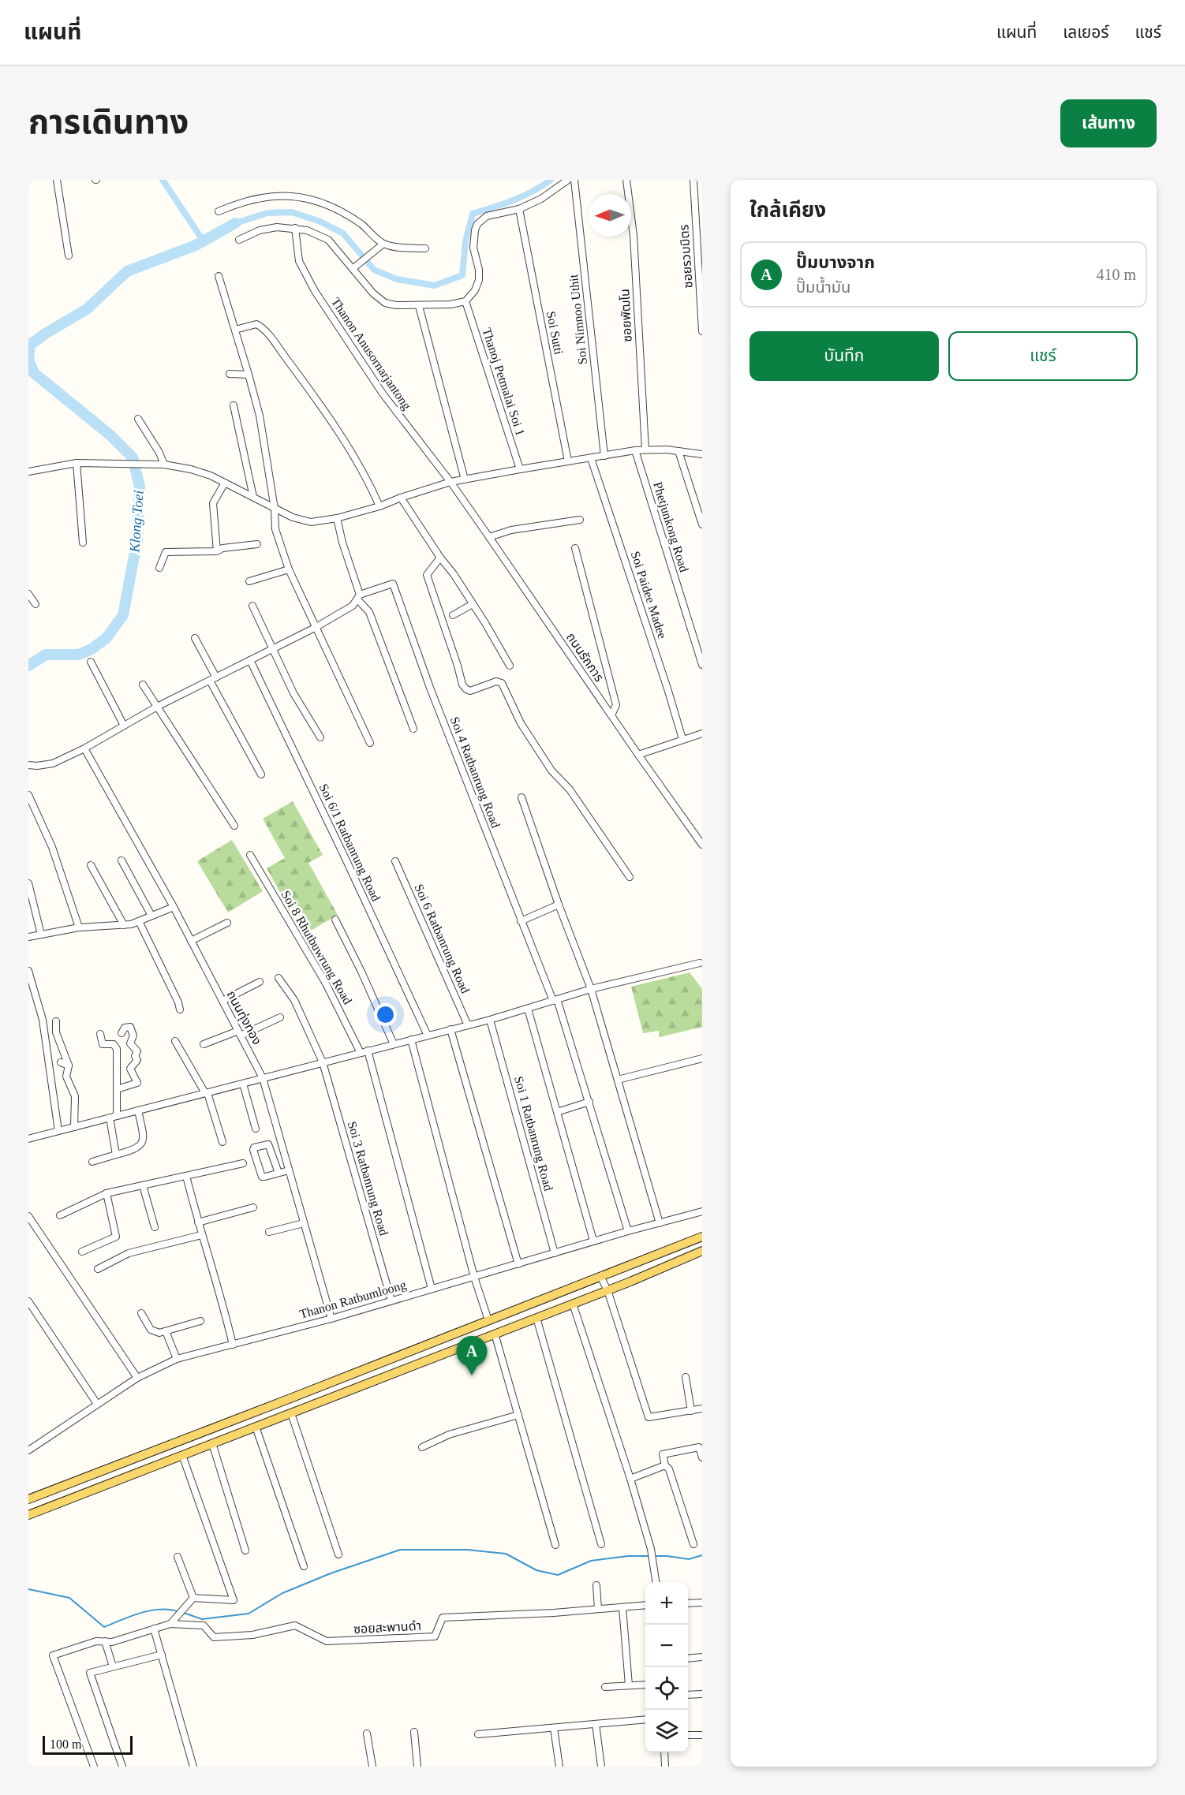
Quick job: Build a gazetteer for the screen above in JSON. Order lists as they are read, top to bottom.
{
  "streets": {
    "street": [
      "ซอยรวมมิตร",
      "ซอยพัฒโน",
      "Soi Nimnoo Uthit",
      "Soi Sutti",
      "Thanon Anusornarjantong",
      "Thanoj Petmalai Soi 1",
      "Phetjunkong Road",
      "Soi Paidee Madee",
      "ถนนรัถการ",
      "Soi 4 Ratbanrung Road",
      "Soi 6/1 Ratbanrung Road",
      "Soi 6 Ratbanrung Road",
      "Soi 8 Rhutbuwrung Road",
      "ถนนทุ่งทอง",
      "Soi 1 Ratbanrung Road",
      "Soi 3 Ratbanrung Road",
      "Thanon Ratbumloong",
      "ซอยสะพานดำ"
    ]
  },
  "crossings": [
    ["Thanon Anusornarjantong", "ถนนรัถการ"],
    ["Soi 4 Ratbanrung Road", "Thanon Ratbumloong"],
    ["ถนนทุ่งทอง", "Thanon Ratbumloong"],
    ["Soi 1 Ratbanrung Road", "Thanon Ratbumloong"],
    ["Soi 3 Ratbanrung Road", "Thanon Ratbumloong"]
  ],
  "water": ["Klong Toei"],
  "scale_bar": "100 m",
  "north": "left",
  "page": {
    "header": "แผนที่",
    "nav": ["แผนที่", "เลเยอร์", "แชร์"],
    "title": "การเดินทาง",
    "buttons": [
      "เส้นทาง",
      ["บันทึก", "แชร์"]
    ],
    "heading": "ใกล้เคียง",
    "list": [
      {
        "mark": "A",
        "name": "ปั๊มบางจาก",
        "note": "ปั๊มน้ำมัน",
        "value": "410 m"
      }
    ],
    "pins": "A",
    "map_buttons": ["+", "−"],
    "scale": "100 m"
  }
}
